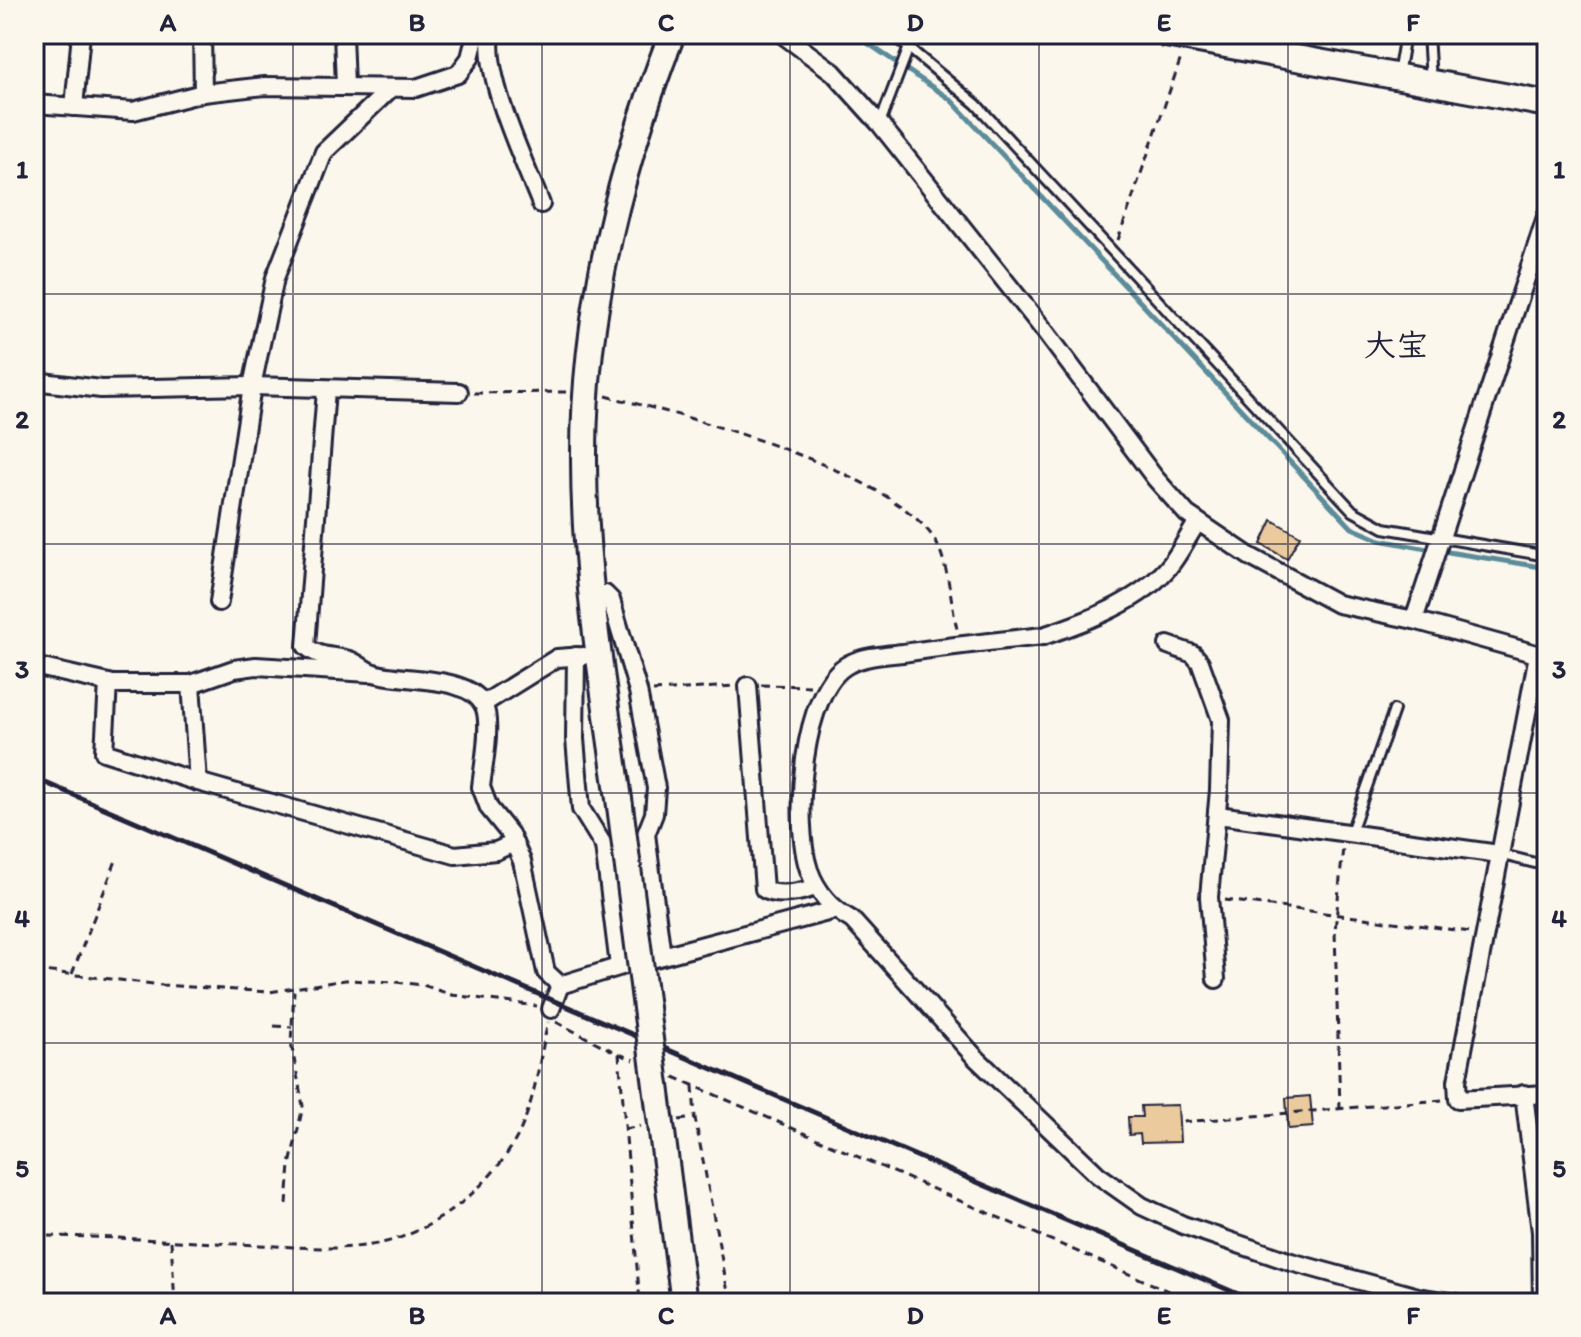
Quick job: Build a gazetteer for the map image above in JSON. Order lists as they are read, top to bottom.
{
  "districts": ["大宝"],
  "grid": {
    "columns": [
      "A",
      "B",
      "C",
      "D",
      "E",
      "F"
    ],
    "rows": [
      "1",
      "2",
      "3",
      "4",
      "5"
    ]
  }
}
